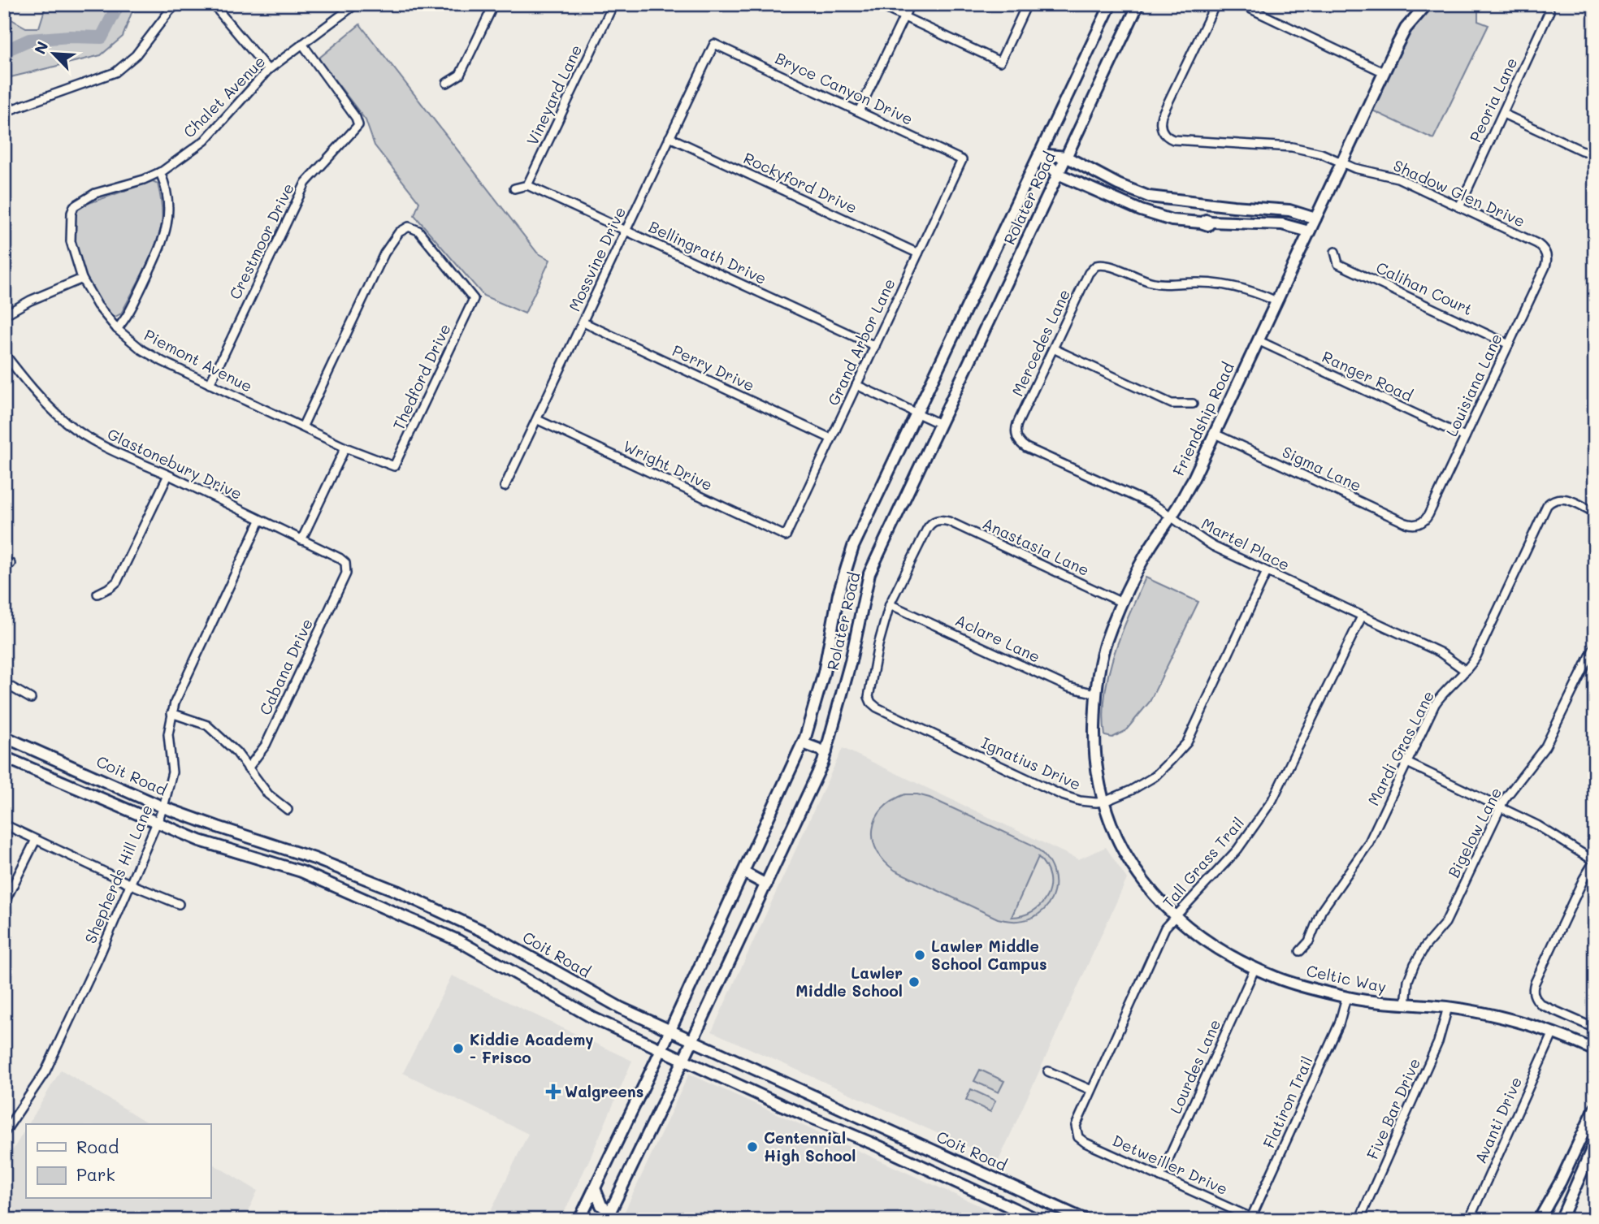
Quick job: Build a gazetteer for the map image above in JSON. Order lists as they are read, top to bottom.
{
  "streets": {
    "main road": [
      "Rolater Road",
      "Friendship Road",
      "Coit Road",
      "Celtic Way"
    ],
    "street": [
      "Bryce Canyon Drive",
      "Vineyard Lane",
      "Chalet Avenue",
      "Peoria Lane",
      "Rockyford Drive",
      "Shadow Glen Drive",
      "Crestmoor Drive",
      "Bellingrath Drive",
      "Mossvine Drive",
      "Calihan Court",
      "Grand Arbor Lane",
      "Mercedes Lane",
      "Piemont Avenue",
      "Perry Drive",
      "Ranger Road",
      "Thedford Drive",
      "Louisiana Lane",
      "Glastonebury Drive",
      "Wright Drive",
      "Sigma Lane",
      "Martel Place",
      "Anastasia Lane",
      "Aclare Lane",
      "Cabana Drive",
      "Mardi Gras Lane",
      "Ignatius Drive",
      "Bigelow Lane",
      "Tall Grass Trail",
      "Shepherds Hill Lane",
      "Lourdes Lane",
      "Flatiron Trail",
      "Five Bar Drive",
      "Avanti Drive",
      "Detweiller Drive"
    ]
  },
  "crossings": [
    ["Bryce Canyon Drive", "Mossvine Drive"],
    ["Bryce Canyon Drive", "Grand Arbor Lane"],
    ["Vineyard Lane", "Bellingrath Drive"],
    ["Chalet Avenue", "Crestmoor Drive"],
    ["Chalet Avenue", "Piemont Avenue"],
    ["Peoria Lane", "Shadow Glen Drive"],
    ["Rockyford Drive", "Mossvine Drive"],
    ["Rockyford Drive", "Grand Arbor Lane"],
    ["Shadow Glen Drive", "Louisiana Lane"],
    ["Shadow Glen Drive", "Friendship Road"],
    ["Rolater Road", "Coit Road"],
    ["Crestmoor Drive", "Piemont Avenue"],
    ["Bellingrath Drive", "Mossvine Drive"],
    ["Bellingrath Drive", "Grand Arbor Lane"],
    ["Mossvine Drive", "Perry Drive"],
    ["Mossvine Drive", "Wright Drive"],
    ["Calihan Court", "Louisiana Lane"],
    ["Grand Arbor Lane", "Perry Drive"],
    ["Grand Arbor Lane", "Wright Drive"],
    ["Mercedes Lane", "Friendship Road"],
    ["Mercedes Lane", "Martel Place"],
    ["Piemont Avenue", "Thedford Drive"],
    ["Ranger Road", "Louisiana Lane"],
    ["Ranger Road", "Friendship Road"],
    ["Louisiana Lane", "Sigma Lane"],
    ["Friendship Road", "Sigma Lane"],
    ["Friendship Road", "Martel Place"],
    ["Friendship Road", "Anastasia Lane"],
    ["Friendship Road", "Aclare Lane"],
    ["Friendship Road", "Ignatius Drive"],
    ["Friendship Road", "Celtic Way"],
    ["Glastonebury Drive", "Cabana Drive"],
    ["Glastonebury Drive", "Shepherds Hill Lane"],
    ["Martel Place", "Mardi Gras Lane"],
    ["Martel Place", "Ignatius Drive"],
    ["Martel Place", "Tall Grass Trail"],
    ["Anastasia Lane", "Aclare Lane"],
    ["Anastasia Lane", "Ignatius Drive"],
    ["Aclare Lane", "Ignatius Drive"],
    ["Coit Road", "Shepherds Hill Lane"],
    ["Bigelow Lane", "Celtic Way"],
    ["Tall Grass Trail", "Celtic Way"],
    ["Tall Grass Trail", "Detweiller Drive"],
    ["Celtic Way", "Lourdes Lane"],
    ["Celtic Way", "Flatiron Trail"],
    ["Celtic Way", "Five Bar Drive"],
    ["Celtic Way", "Avanti Drive"],
    ["Lourdes Lane", "Detweiller Drive"],
    ["Flatiron Trail", "Detweiller Drive"]
  ],
  "places": {
    "other": [
      "Lawler Middle School Campus",
      "Lawler Middle School",
      "Kiddie Academy - Frisco",
      "Centennial High School"
    ],
    "health": ["Walgreens"]
  },
  "legend": ["Road", "Park"],
  "north": "top left"
}
